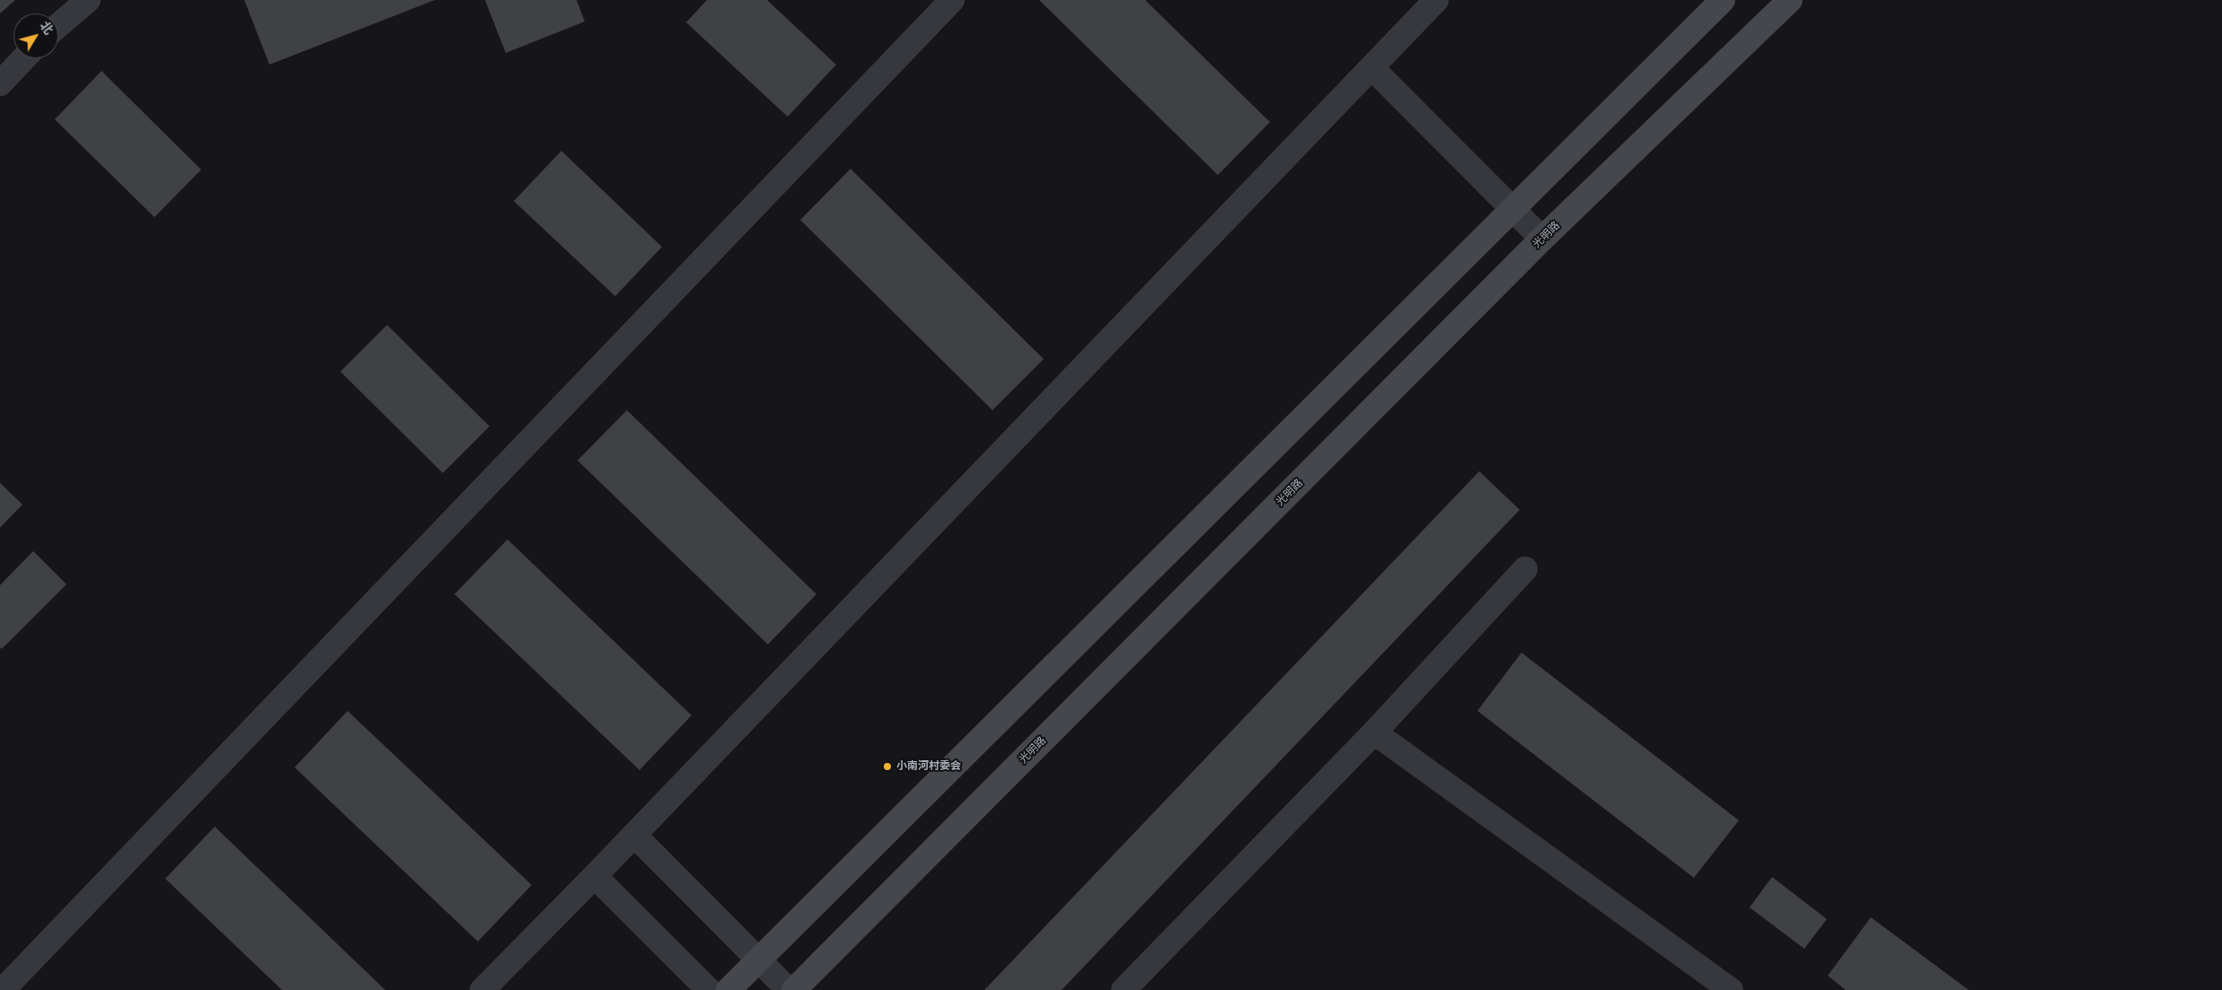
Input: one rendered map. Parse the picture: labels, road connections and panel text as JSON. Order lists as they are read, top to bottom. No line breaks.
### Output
{"streets":{"street":["光明路"]},"places":["小南河村委会"],"north":"top right"}
